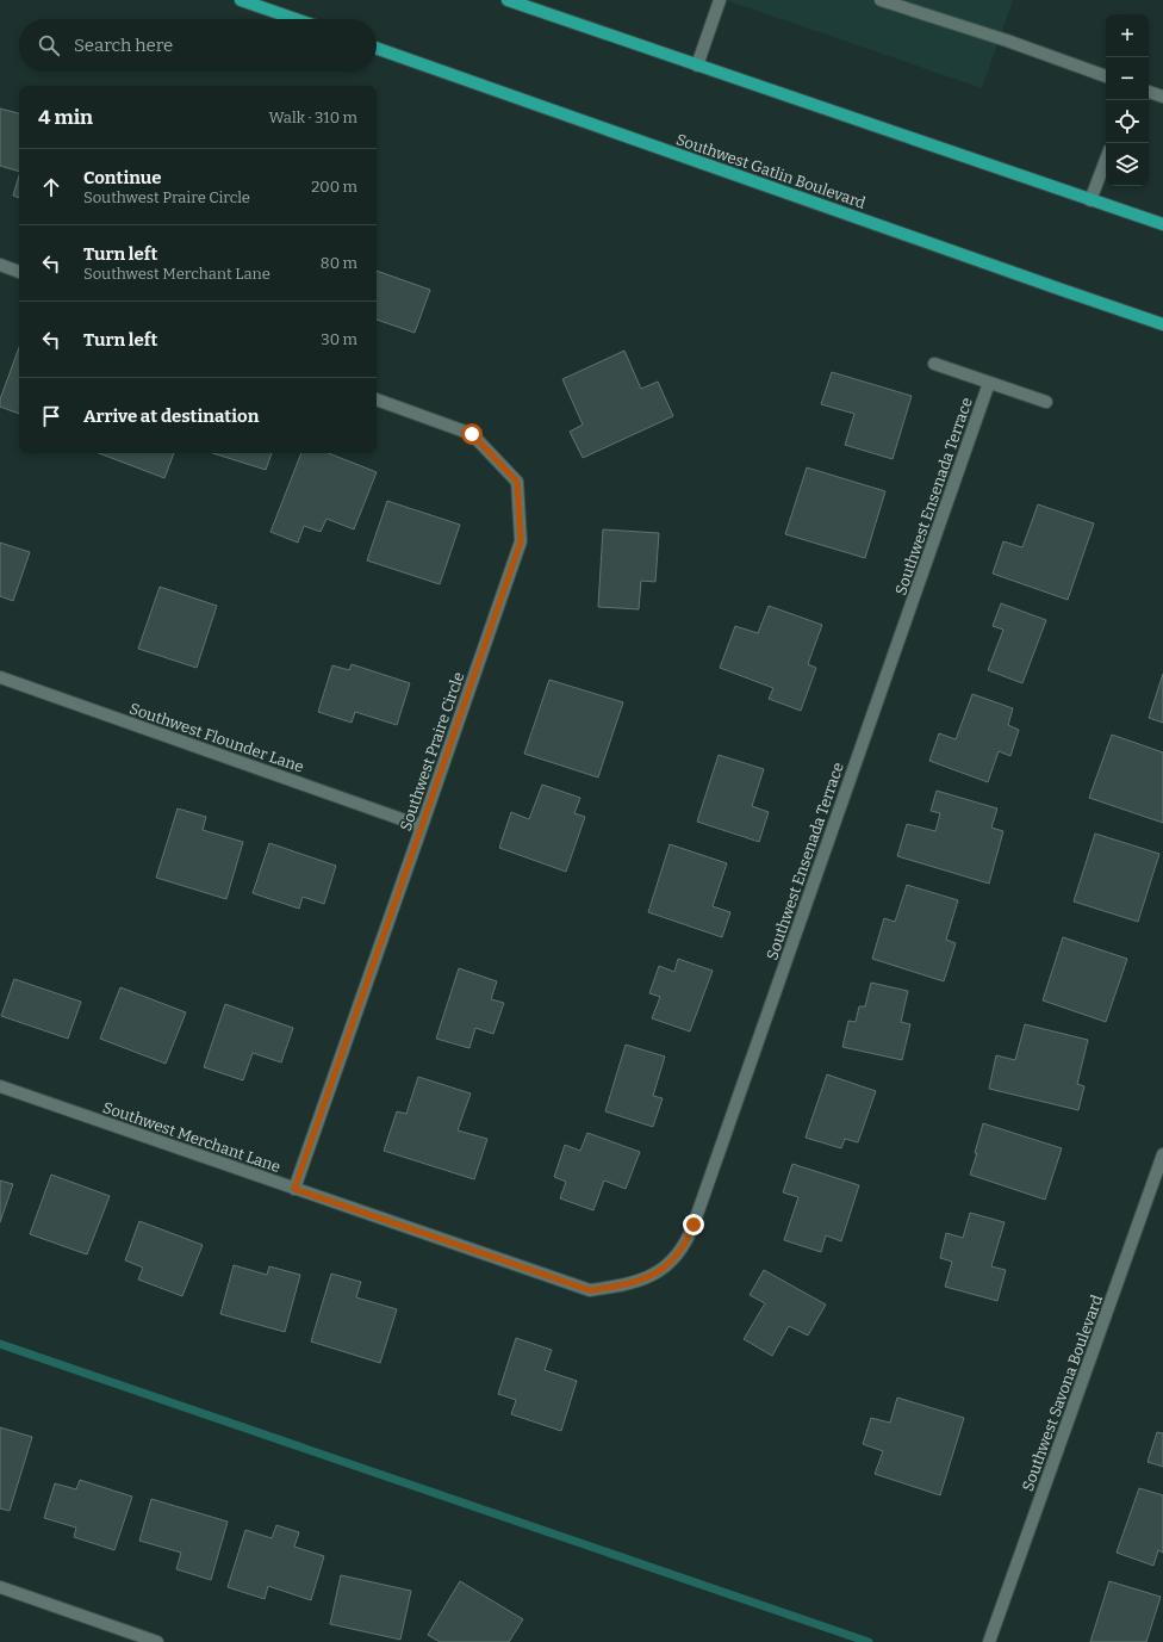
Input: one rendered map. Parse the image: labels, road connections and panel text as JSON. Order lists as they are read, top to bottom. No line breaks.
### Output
{"streets":{"main road":["Southwest Gatlin Boulevard"],"street":["Southwest Ensenada Terrace","Southwest Flounder Lane","Southwest Praire Circle","Southwest Merchant Lane","Southwest Savona Boulevard"]},"crossings":[["Southwest Ensenada Terrace","Southwest Merchant Lane"],["Southwest Flounder Lane","Southwest Praire Circle"],["Southwest Praire Circle","Southwest Merchant Lane"]],"page":{"map_buttons":["+","−"],"search":"Search here","heading":["4 min","Walk · 310 m"],"list":[["Continue","Southwest Praire Circle","200 m"],["Turn left","Southwest Merchant Lane","80 m"],["Turn left","30 m"],"Arrive at destination"]}}
